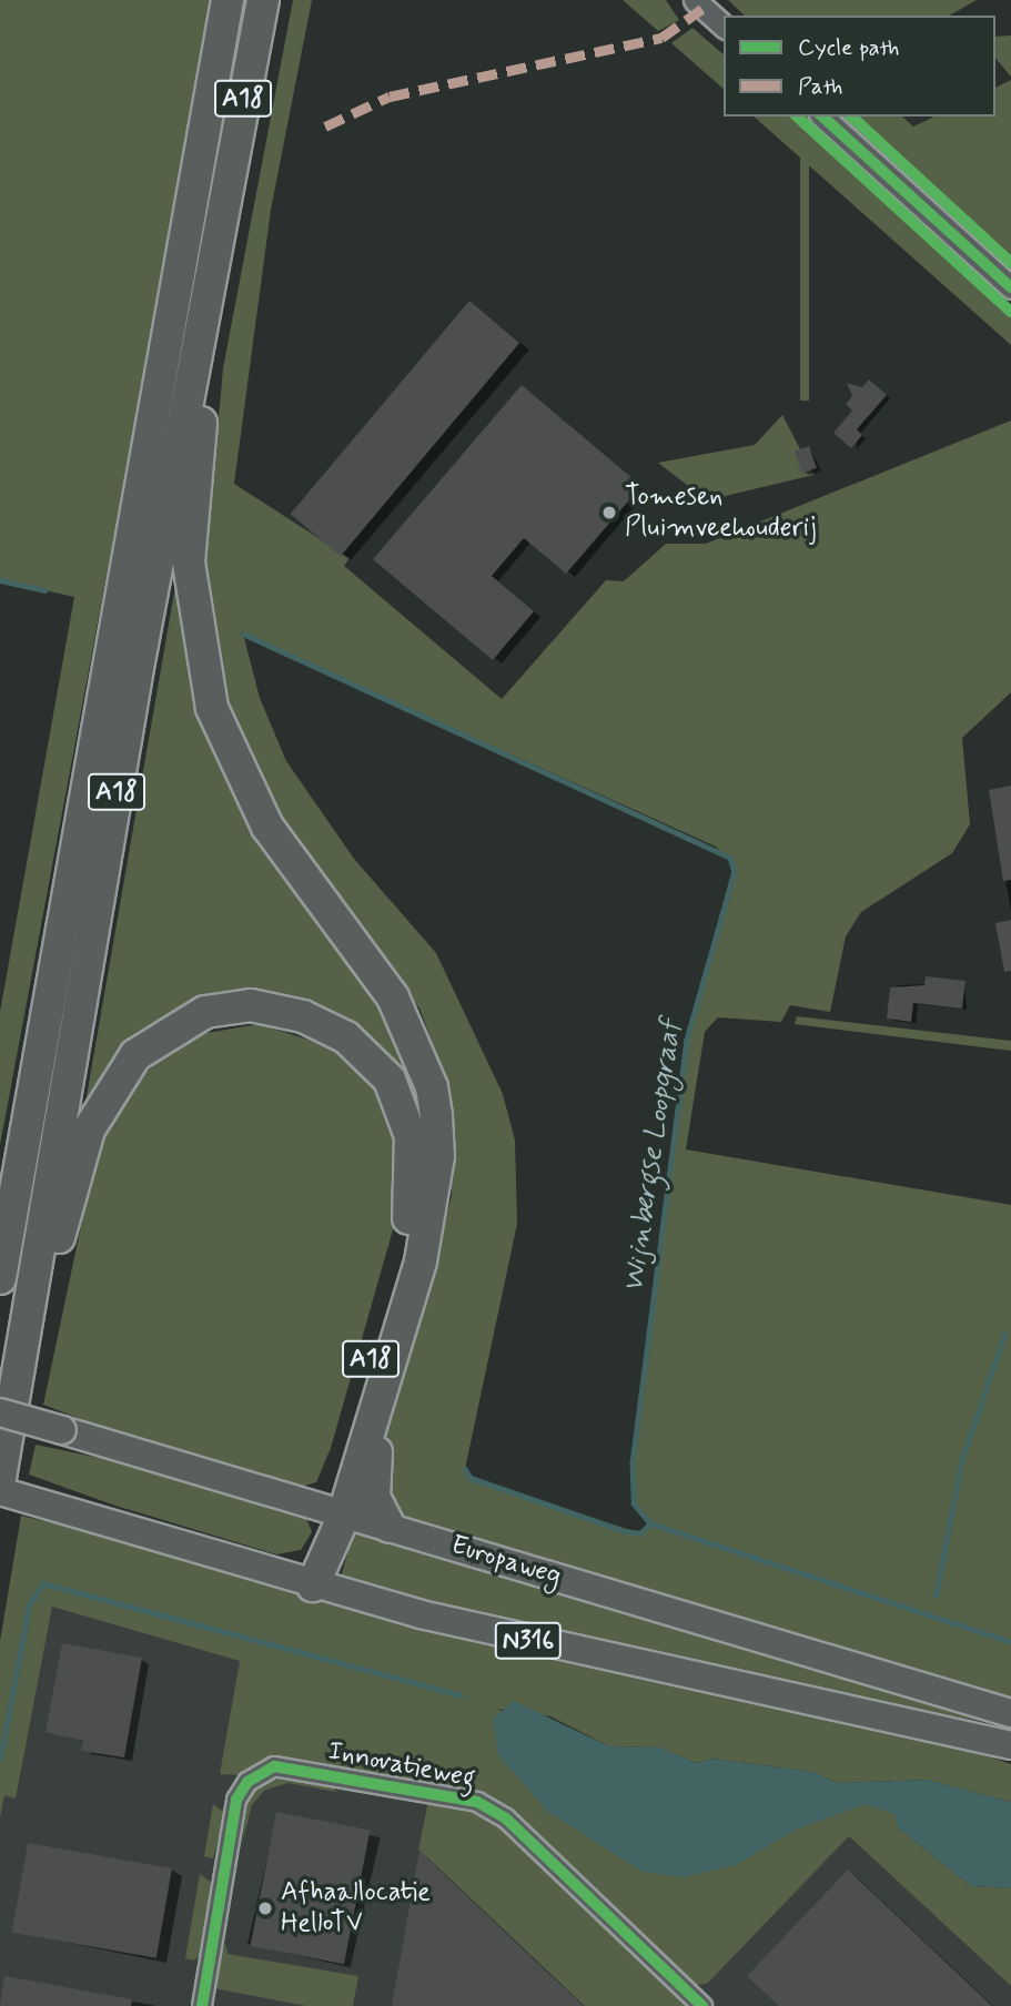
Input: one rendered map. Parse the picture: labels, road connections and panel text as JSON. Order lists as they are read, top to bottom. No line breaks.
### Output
{"streets":{"highway":["A18"],"main road":["Europaweg","N316"],"street":["Innovatieweg"]},"crossings":[["A18","Europaweg"],["A18","N316"]],"water":["Wijnbergse Loopgraaf"],"places":["Tomesen Pluimveehouderij","Afhaallocatie HelloTV"],"legend":["Cycle path","Path"]}
